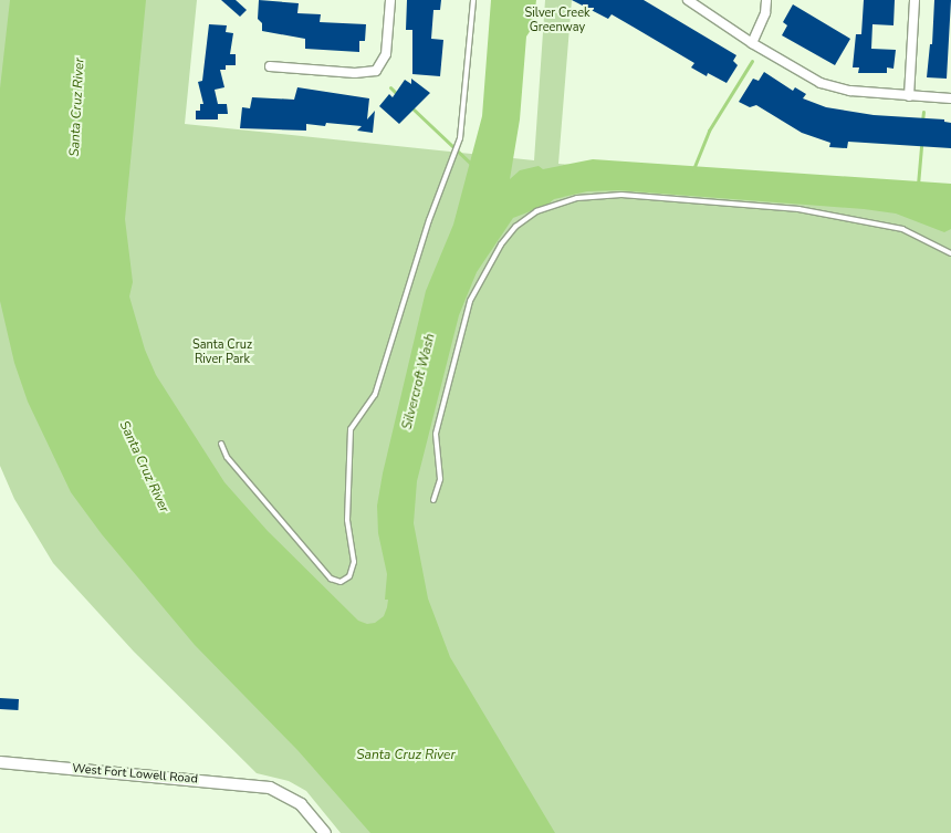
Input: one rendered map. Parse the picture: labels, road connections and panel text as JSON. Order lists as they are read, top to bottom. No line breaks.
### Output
{"streets":{"street":["West Fort Lowell Road"]},"water":["Santa Cruz River","Silvercroft Wash"],"parks":["Silver Creek Greenway","Santa Cruz River Park"]}
